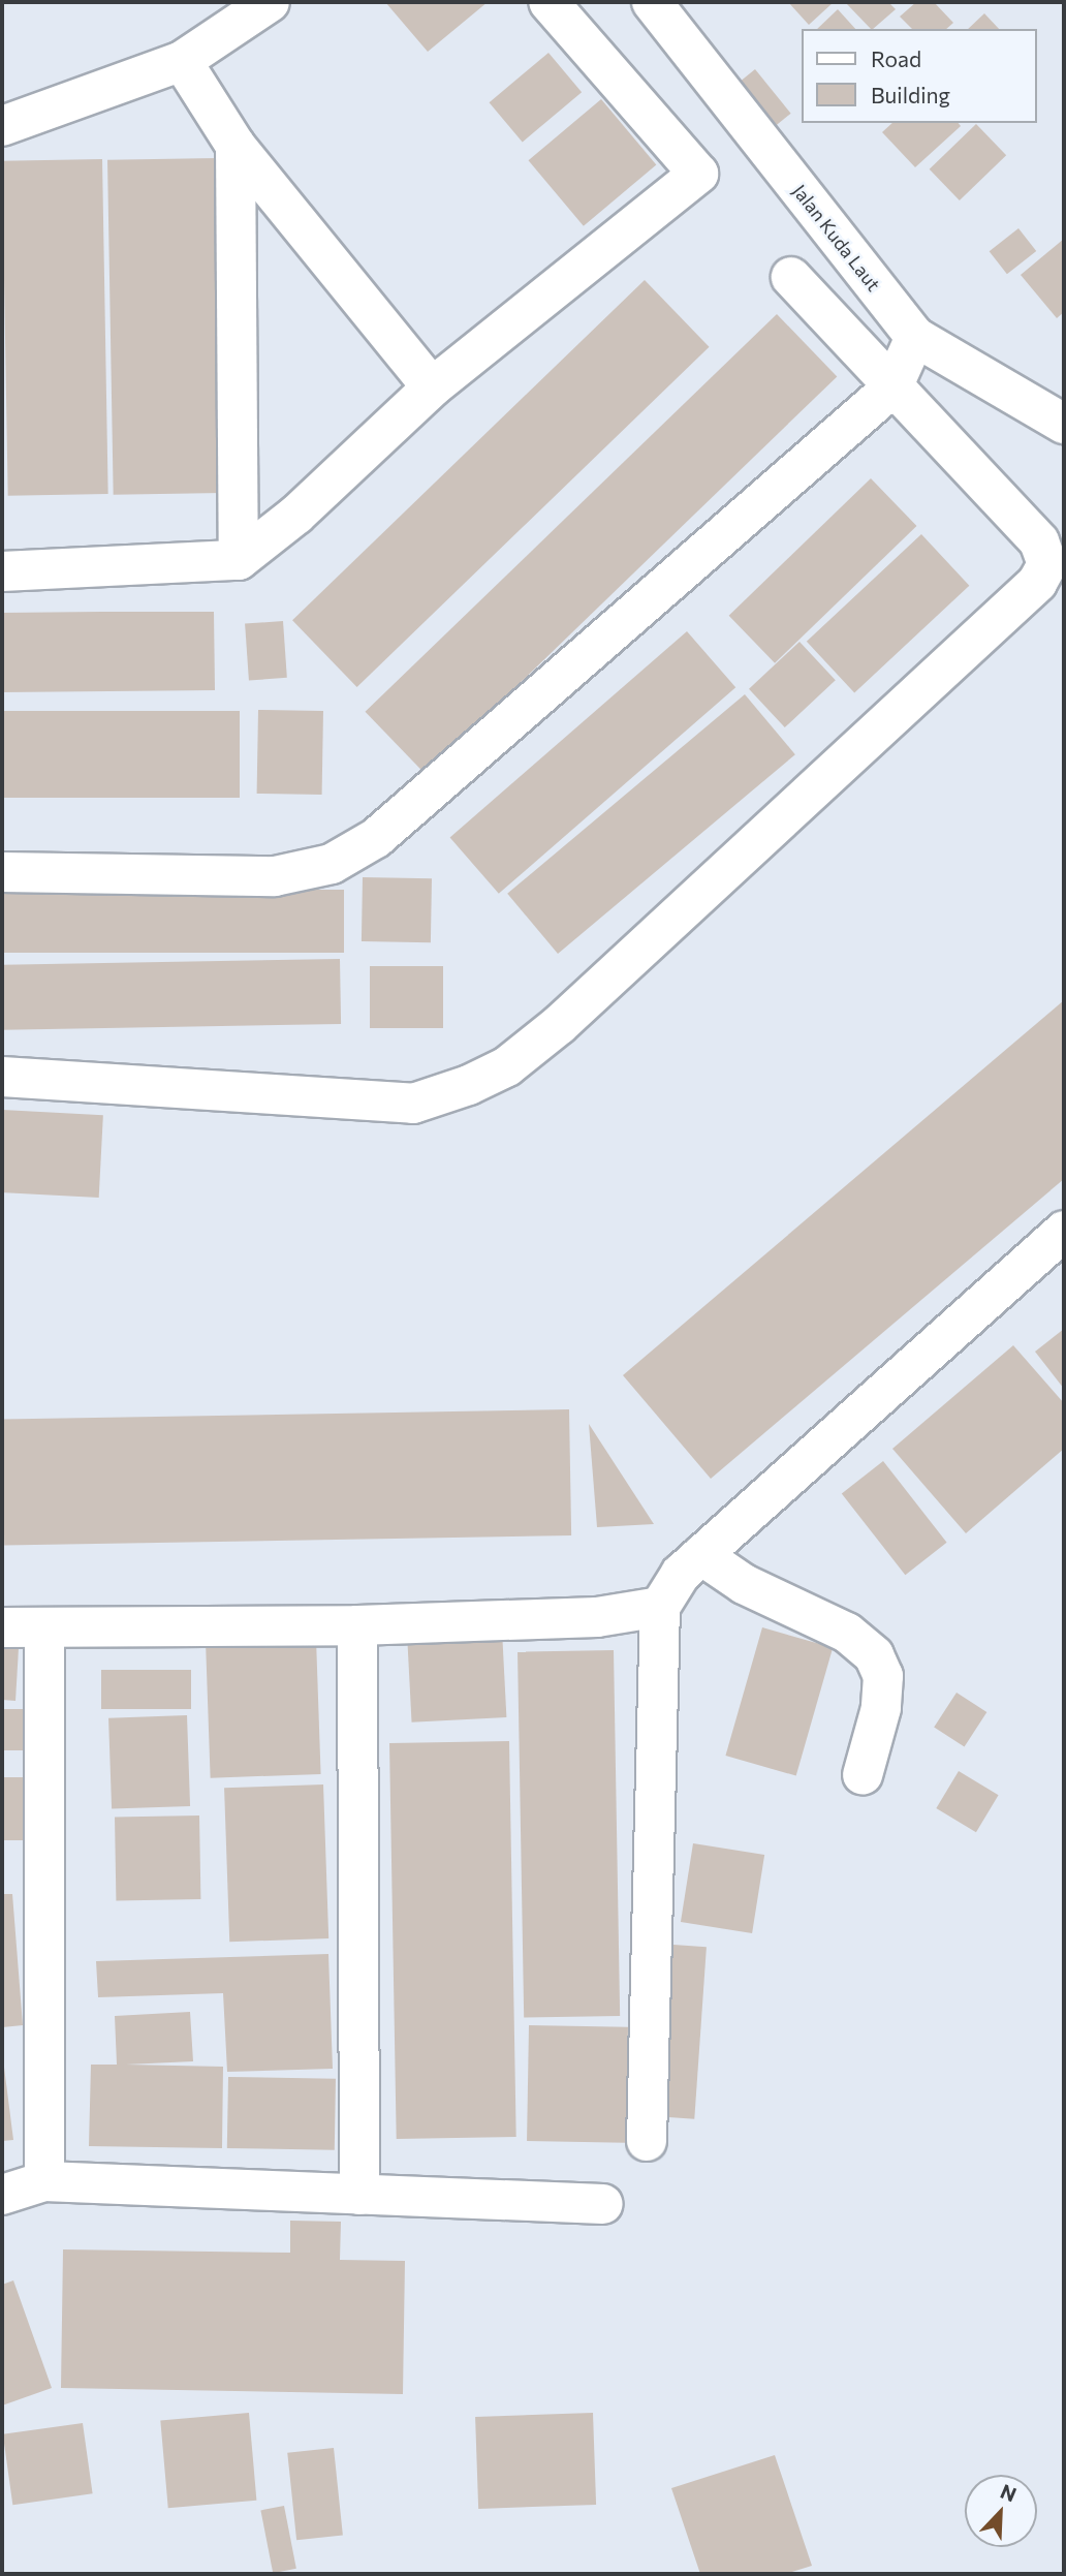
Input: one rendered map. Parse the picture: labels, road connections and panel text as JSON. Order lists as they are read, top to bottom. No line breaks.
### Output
{"streets":{"street":["Jalan Kuda Laut"]},"legend":["Road","Building"],"north":"top right"}
